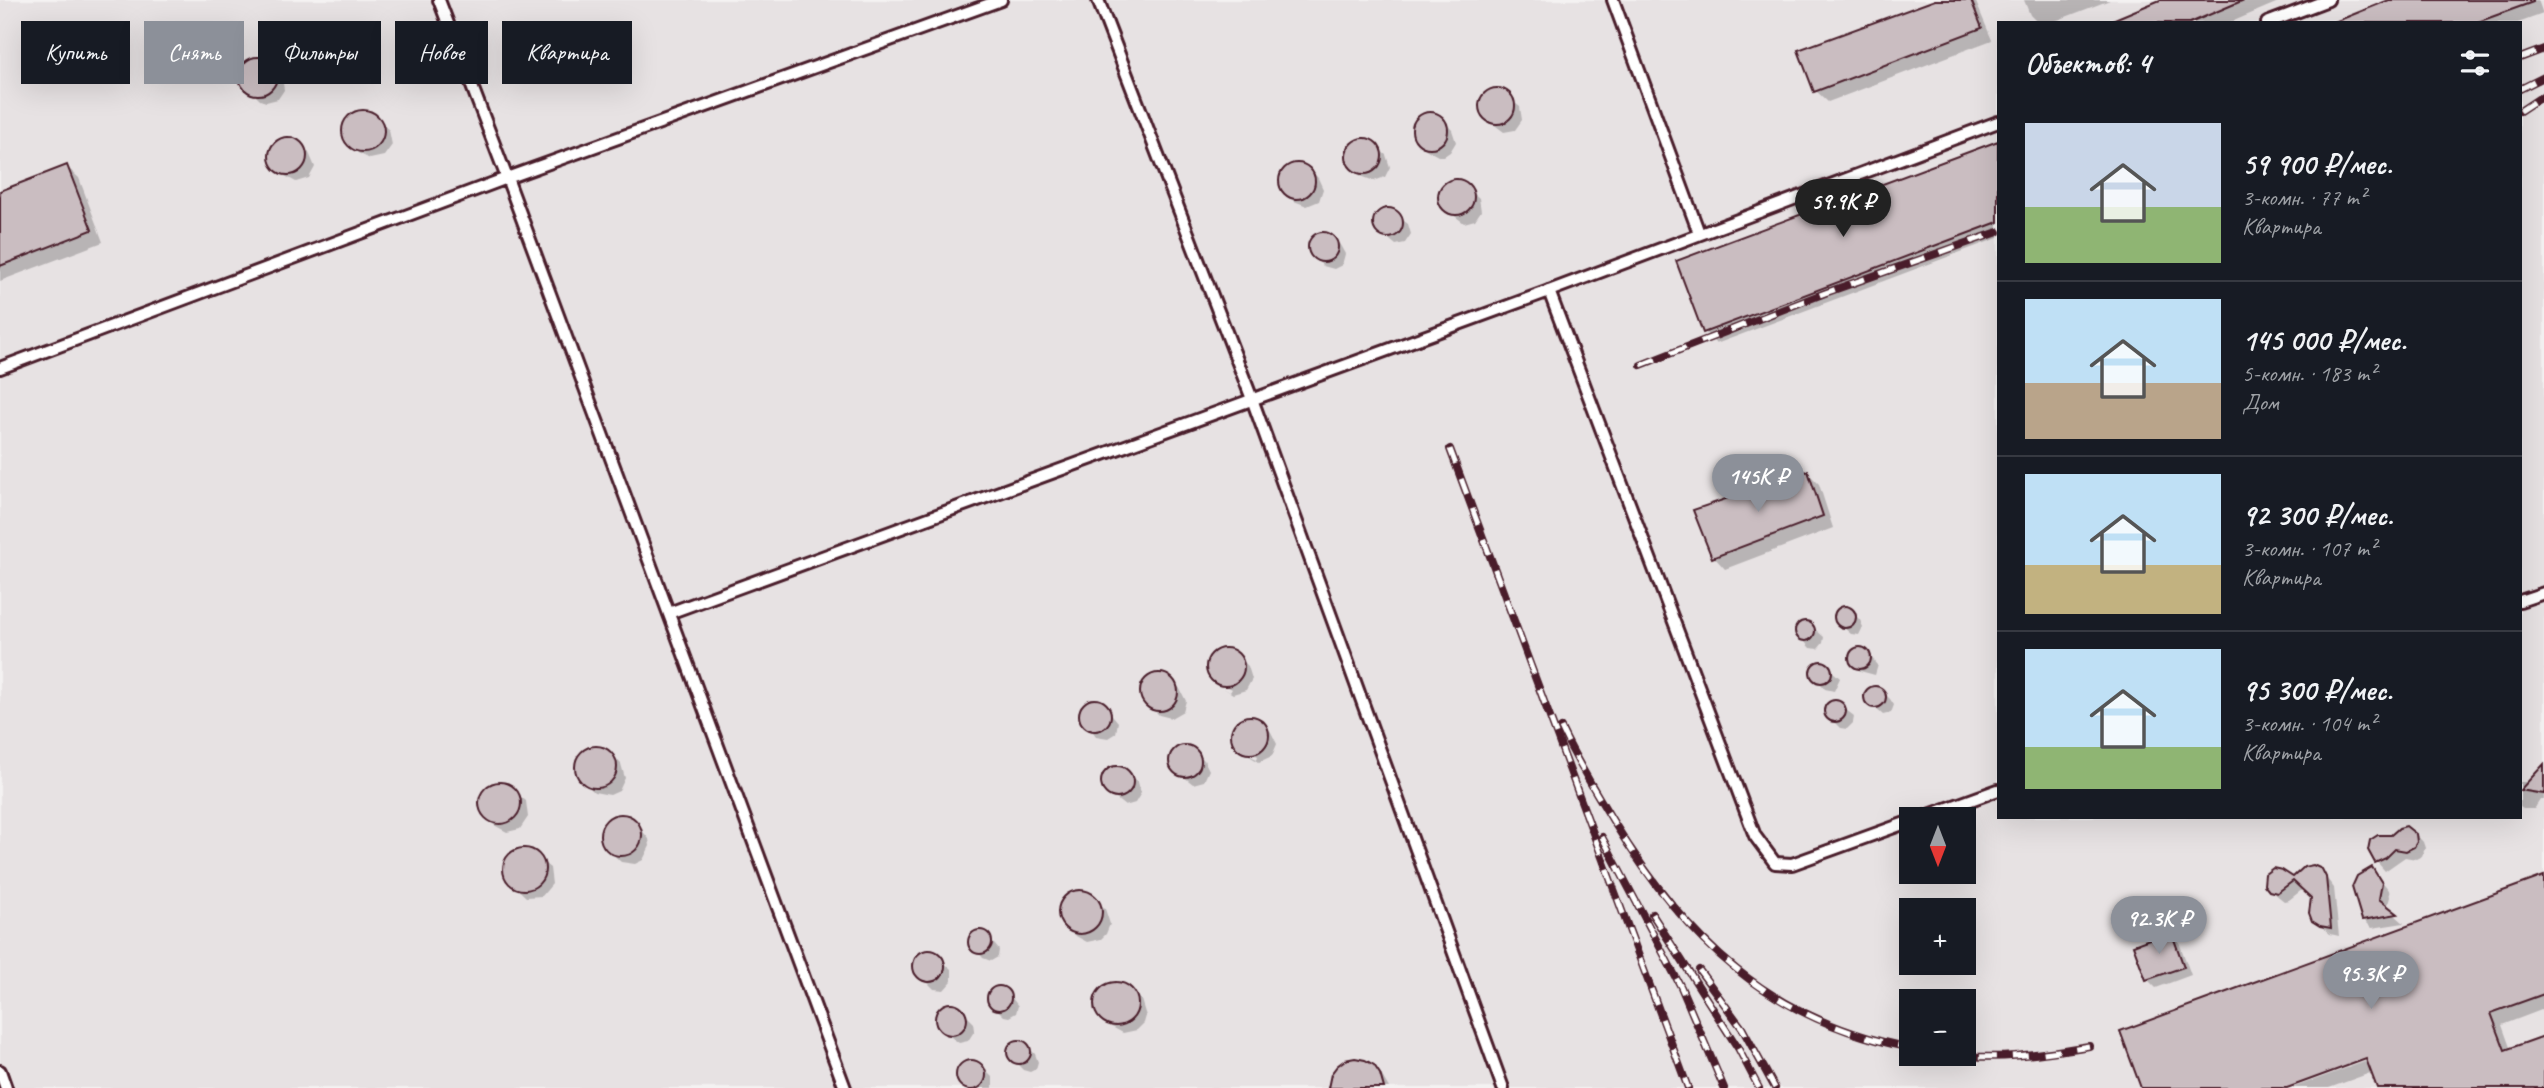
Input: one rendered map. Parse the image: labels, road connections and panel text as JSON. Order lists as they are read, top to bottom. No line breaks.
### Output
{"north":"bottom","page":{"chip":["Купить","Снять","Фильтры","Новое","Квартира"],"heading":"Объектов: 4","list":[{"name":"59 900 ₽/мес.","note":"3-комн. · 77 m² · Квартира"},{"name":"145 000 ₽/мес.","note":"5-комн. · 183 m² · Дом"},{"name":"92 300 ₽/мес.","note":"3-комн. · 107 m² · Квартира"},{"name":"95 300 ₽/мес.","note":"3-комн. · 104 m² · Квартира"}],"price":["59.9K ₽","145K ₽","92.3K ₽","95.3K ₽"],"map_buttons":["+","−"]}}
